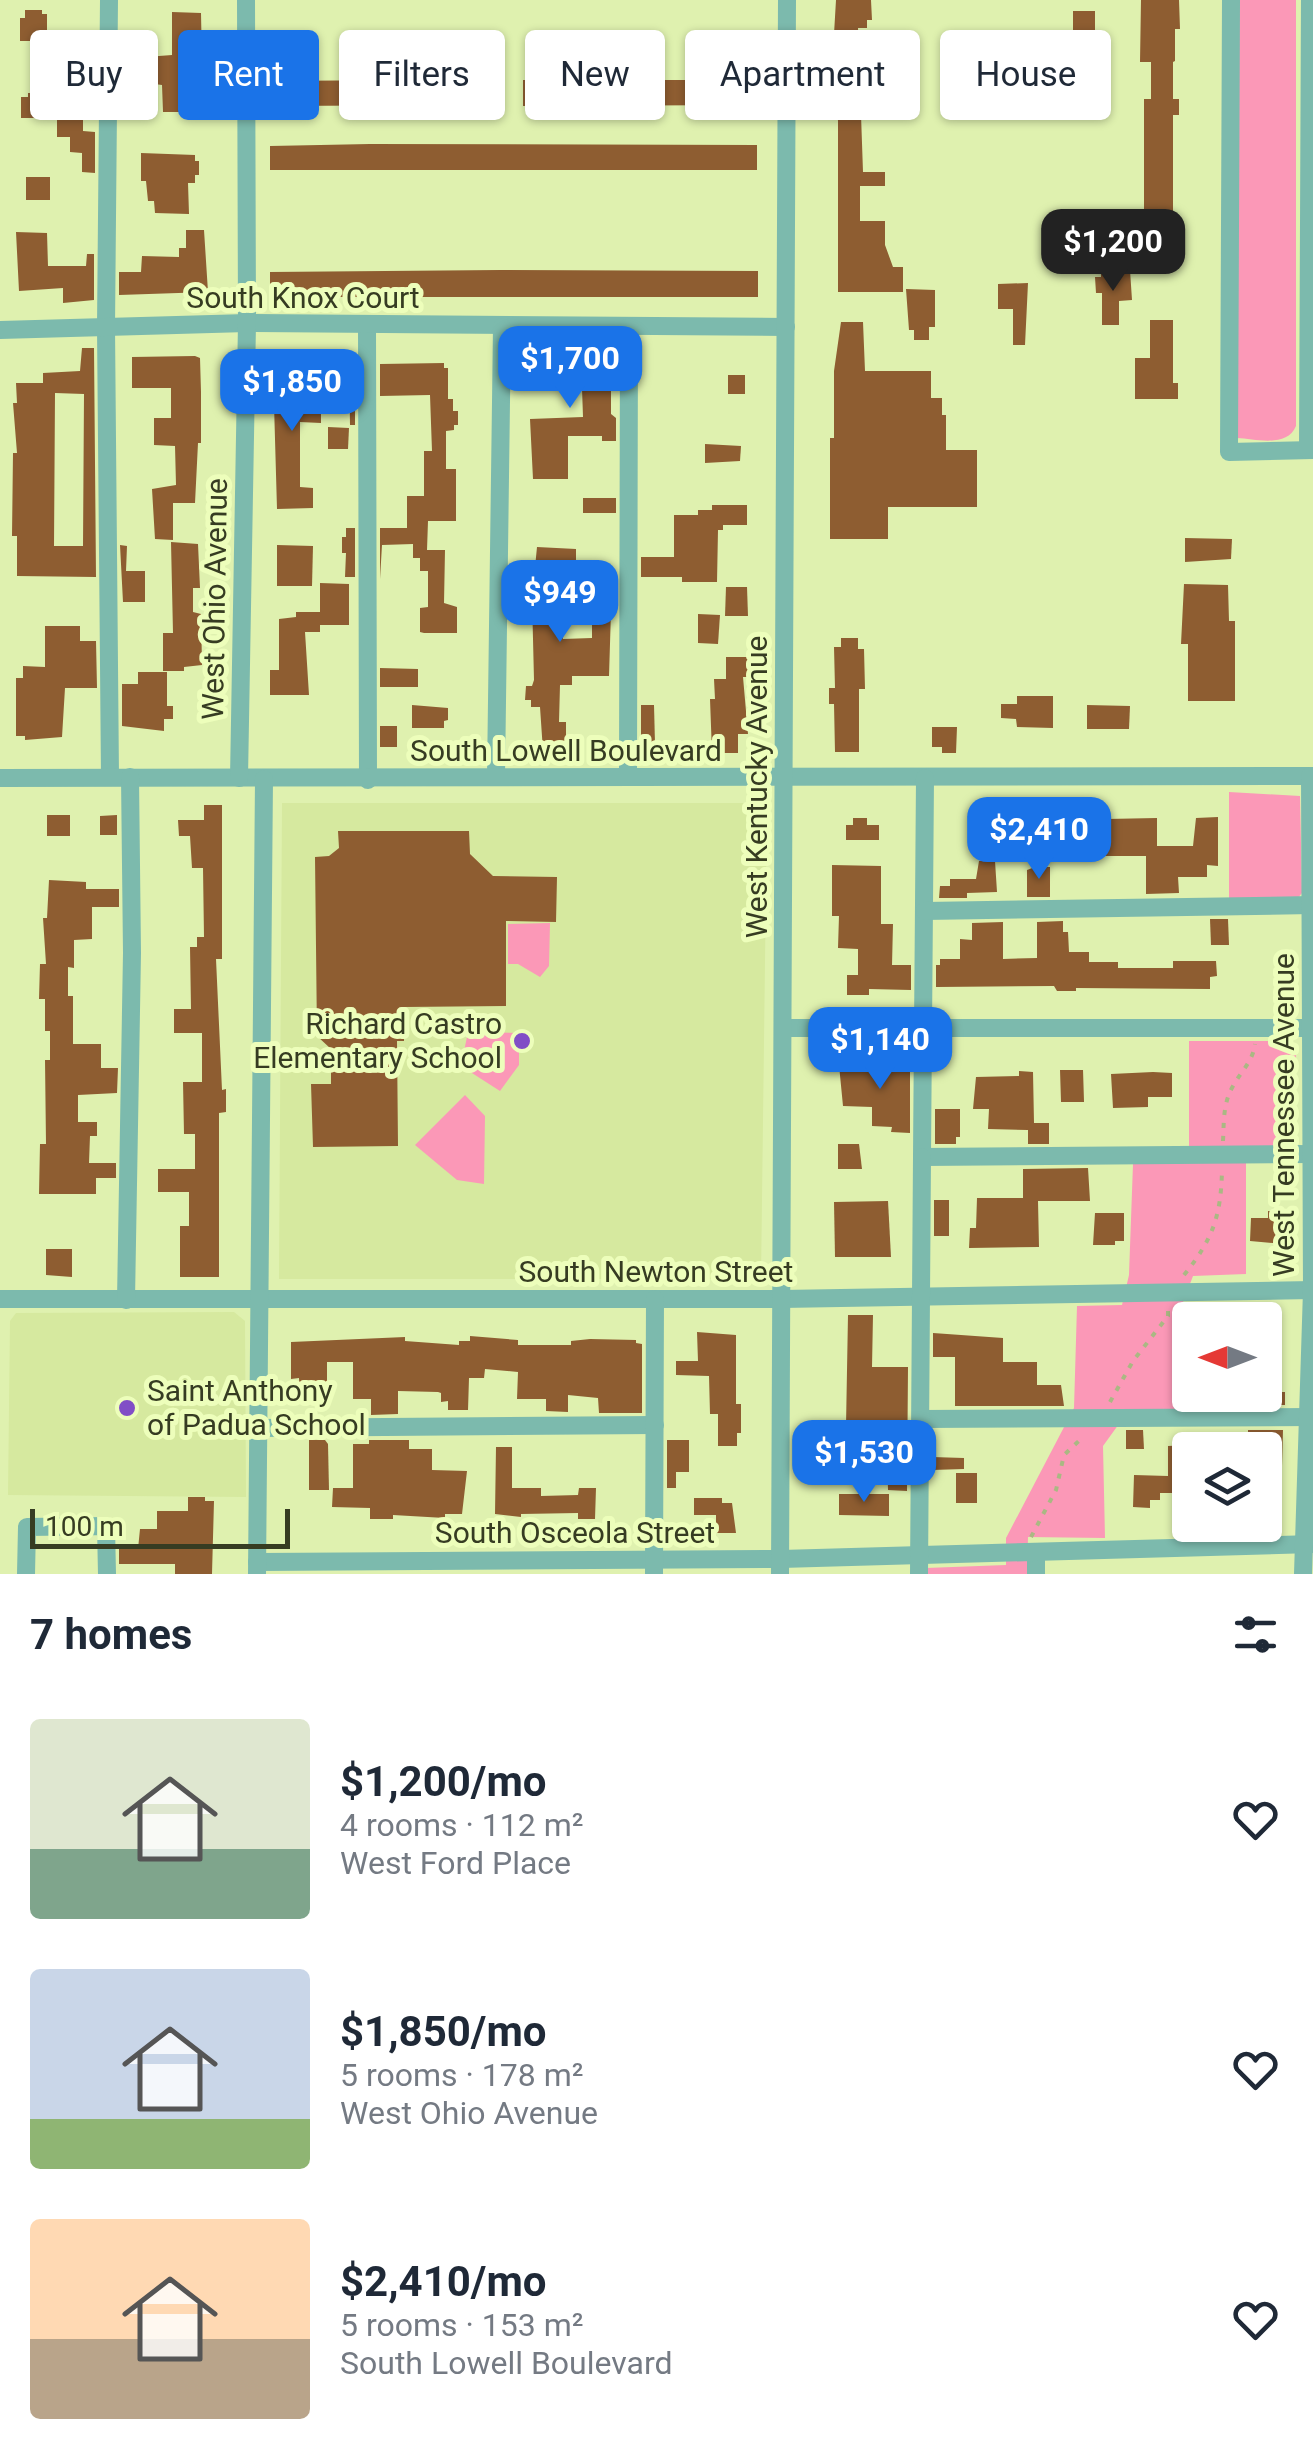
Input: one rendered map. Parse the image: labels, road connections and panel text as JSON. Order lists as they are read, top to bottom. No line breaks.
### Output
{"streets":{"street":["South Knox Court","West Ohio Avenue","South Lowell Boulevard","West Kentucky Avenue","West Tennessee Avenue","South Newton Street","South Osceola Street"]},"crossings":[["South Knox Court","West Ohio Avenue"],["South Knox Court","West Kentucky Avenue"],["West Ohio Avenue","South Lowell Boulevard"],["South Lowell Boulevard","West Kentucky Avenue"],["South Lowell Boulevard","West Tennessee Avenue"],["West Kentucky Avenue","South Newton Street"],["West Kentucky Avenue","South Osceola Street"],["West Tennessee Avenue","South Newton Street"],["West Tennessee Avenue","South Osceola Street"]],"places":["Richard Castro Elementary School","Saint Anthony of Padua School"],"scale_bar":"100 m","north":"left","page":{"chip":["Buy","Rent","Filters","New","Apartment","House"],"price":["$1,200","$1,700","$1,850","$949","$2,410","$1,140","$1,530"],"scale":"100 m","heading":"7 homes","list":[{"name":"$1,200/mo","note":"4 rooms · 112 m² · West Ford Place"},{"name":"$1,850/mo","note":"5 rooms · 178 m² · West Ohio Avenue"},{"name":"$2,410/mo","note":"5 rooms · 153 m² · South Lowell Boulevard"}]}}
